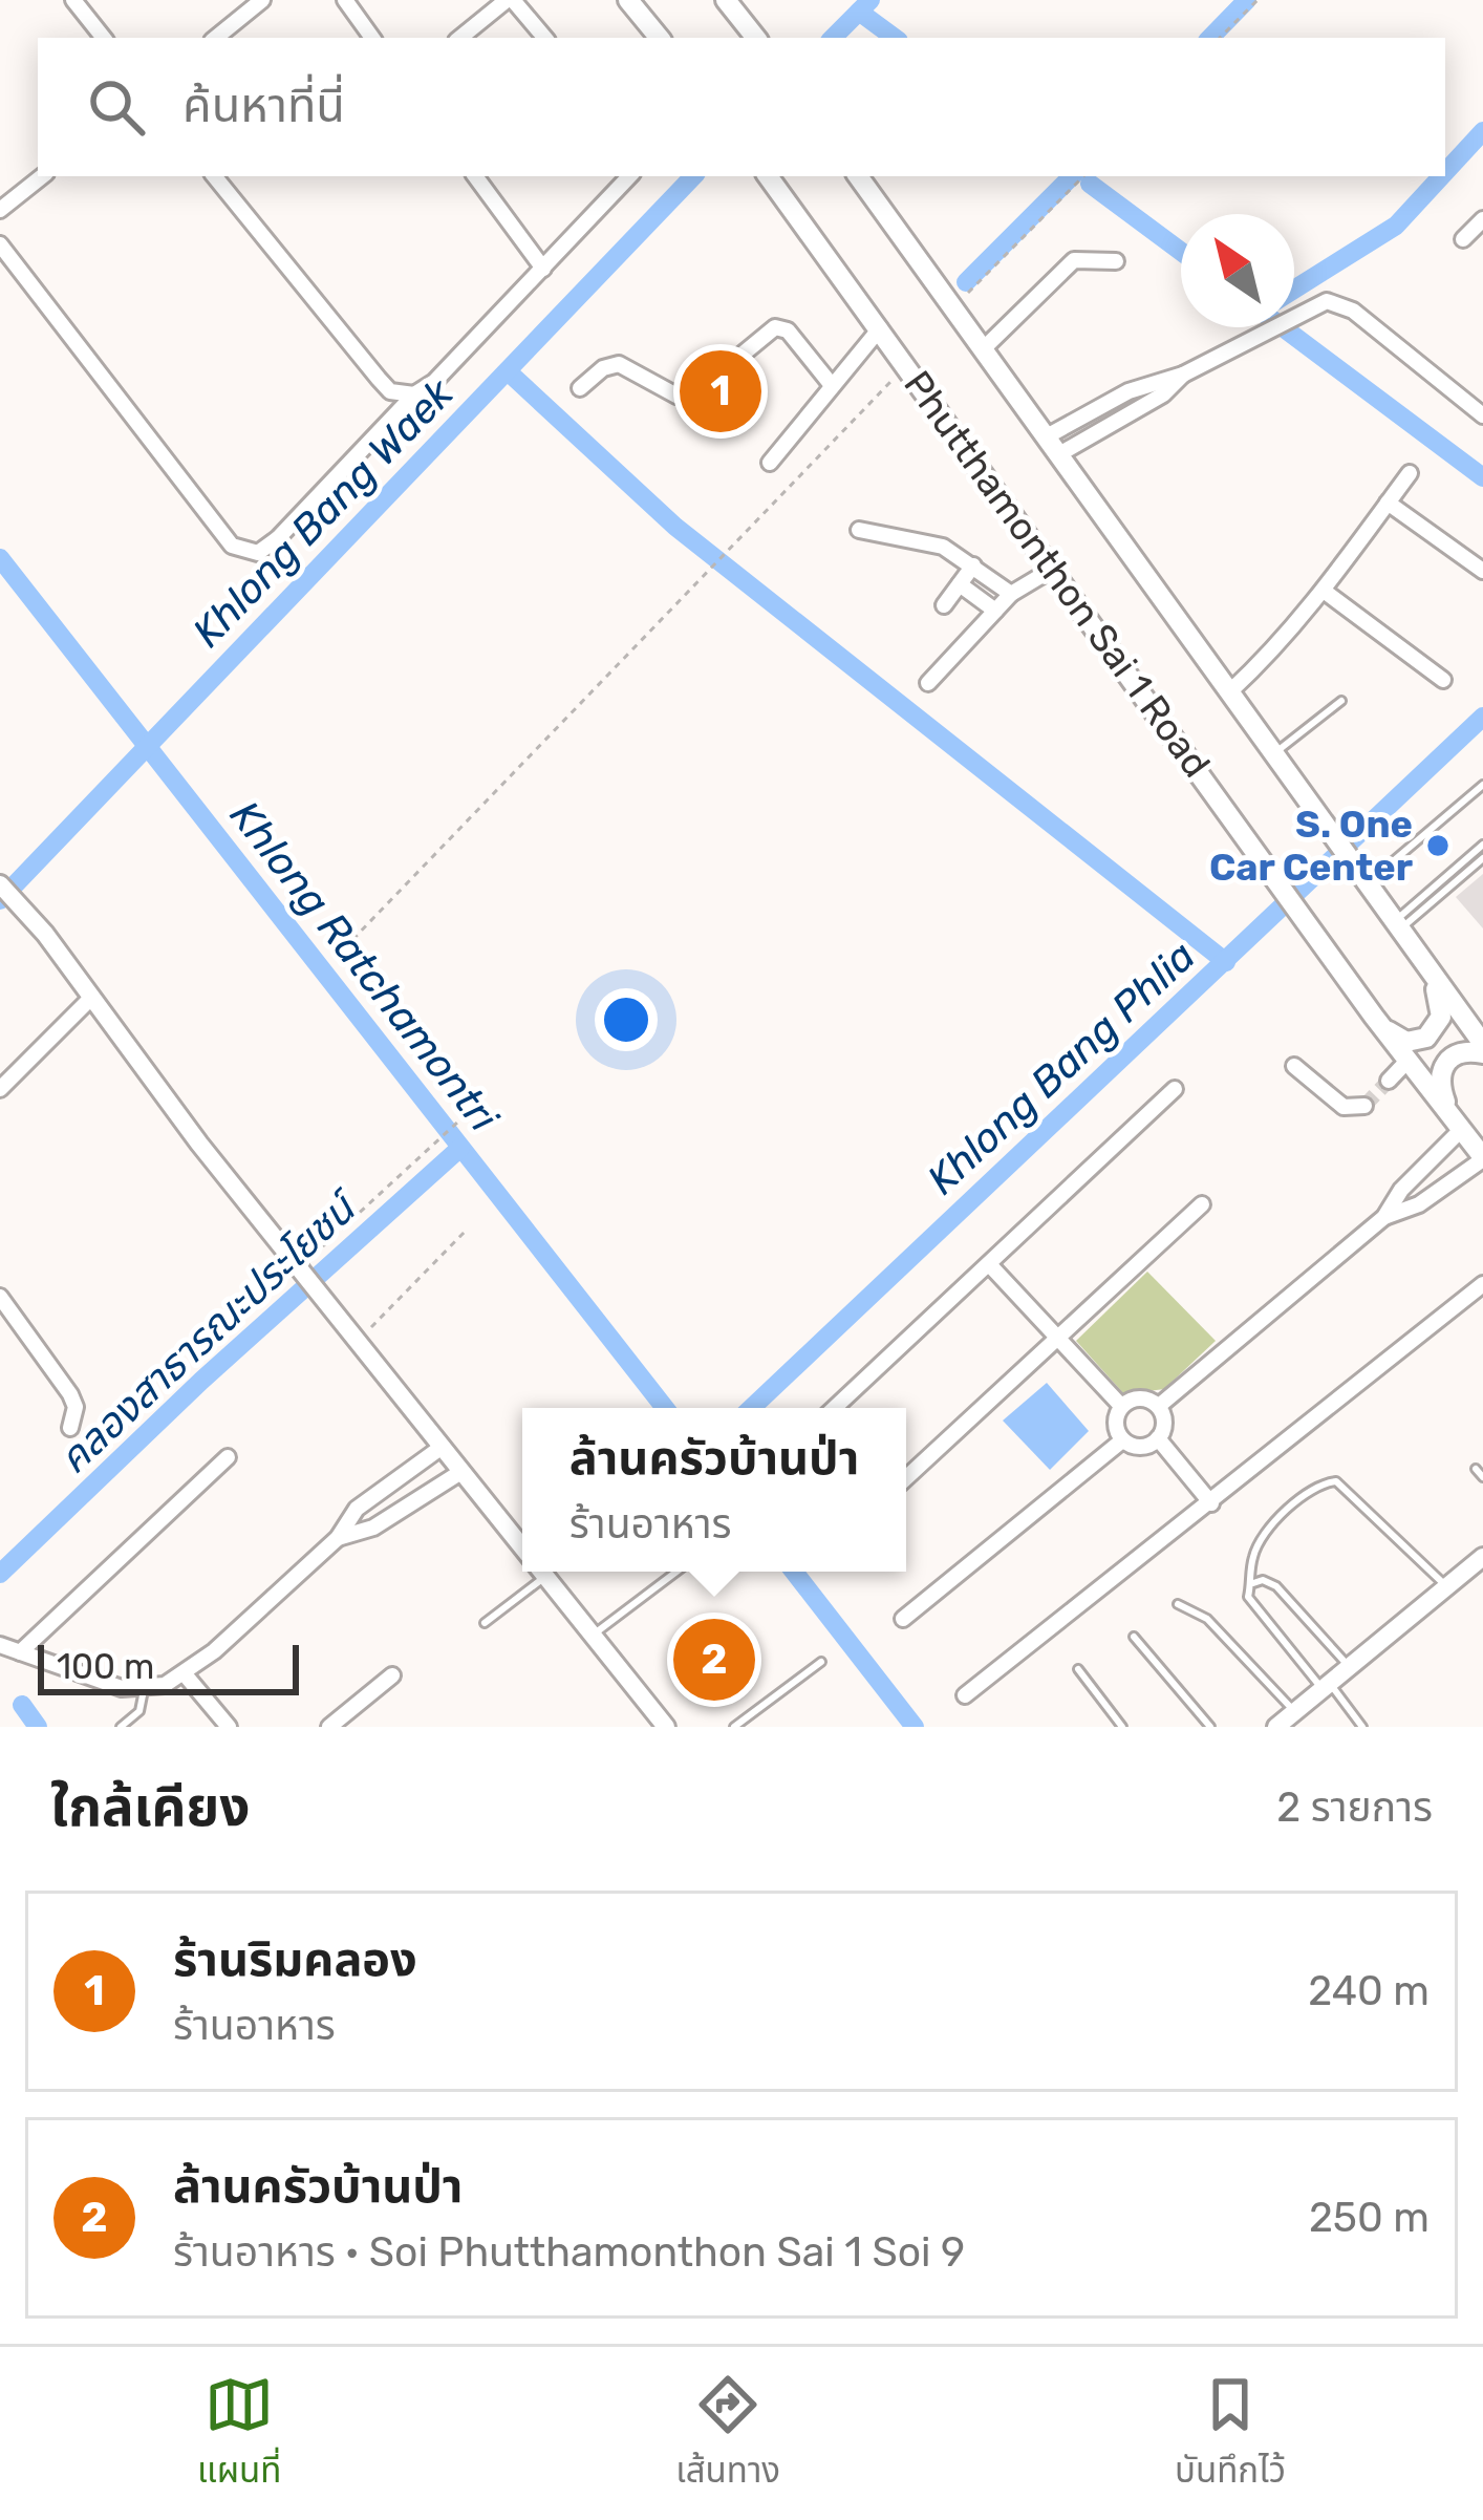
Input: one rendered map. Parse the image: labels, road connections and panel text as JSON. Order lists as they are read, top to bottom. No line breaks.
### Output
{"streets":{"main road":["Phutthamonthon Sai 1 Road"]},"water":["Khlong Bang Waek","Khlong Ratchamontri","Khlong Bang Phlia","คลองสาธารณะประโยชน์"],"places":["S. One Car Center"],"scale_bar":"100 m","north":"top left","page":{"search":"ค้นหาที่นี่","pins":["1","2"],"popup":["ล้านครัวบ้านป่า","ร้านอาหาร"],"scale":"100 m","heading":["ใกล้เคียง","2 รายการ"],"list":[{"mark":"1","name":"ร้านริมคลอง","note":"ร้านอาหาร","value":"240 m"},{"mark":"2","name":"ล้านครัวบ้านป่า","note":"ร้านอาหาร · Soi Phutthamonthon Sai 1 Soi 9","value":"250 m"}],"nav":["แผนที่","เส้นทาง","บันทึกไว้"]}}
